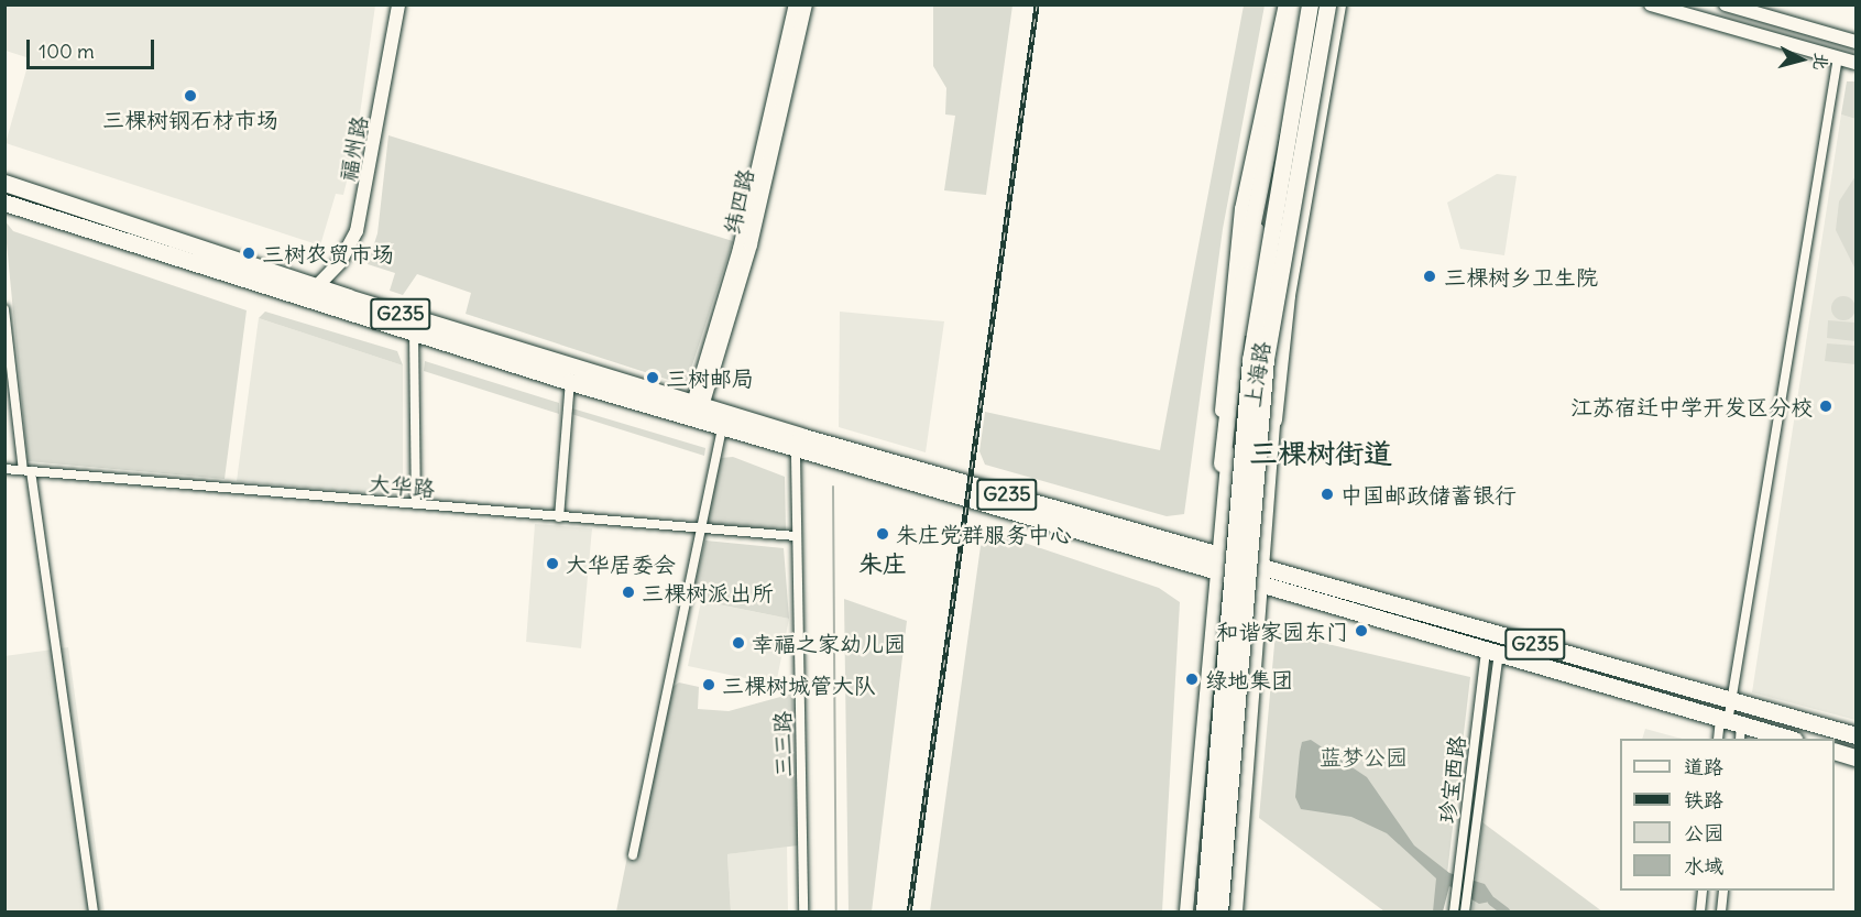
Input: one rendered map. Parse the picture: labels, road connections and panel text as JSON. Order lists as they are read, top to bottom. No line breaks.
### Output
{"streets":{"highway":["G235","上海路"],"street":["福州路","纬四路","大华路","三三路","珍宝西路"]},"crossings":[["福州路","G235"],["纬四路","G235"],["G235","上海路"],["G235","珍宝西路"],["大华路","三三路"]],"districts":["三棵树街道","朱庄"],"parks":["蓝梦公园"],"places":["三棵树钢石材市场","三树农贸市场","三棵树乡卫生院","三树邮局","江苏宿迁中学开发区分校","中国邮政储蓄银行","朱庄党群服务中心","大华居委会","三棵树派出所","和谐家园东门","幸福之家幼儿园","绿地集团","三棵树城管大队"],"legend":["道路","铁路","公园","水域"],"scale_bar":"100 m","north":"right"}
